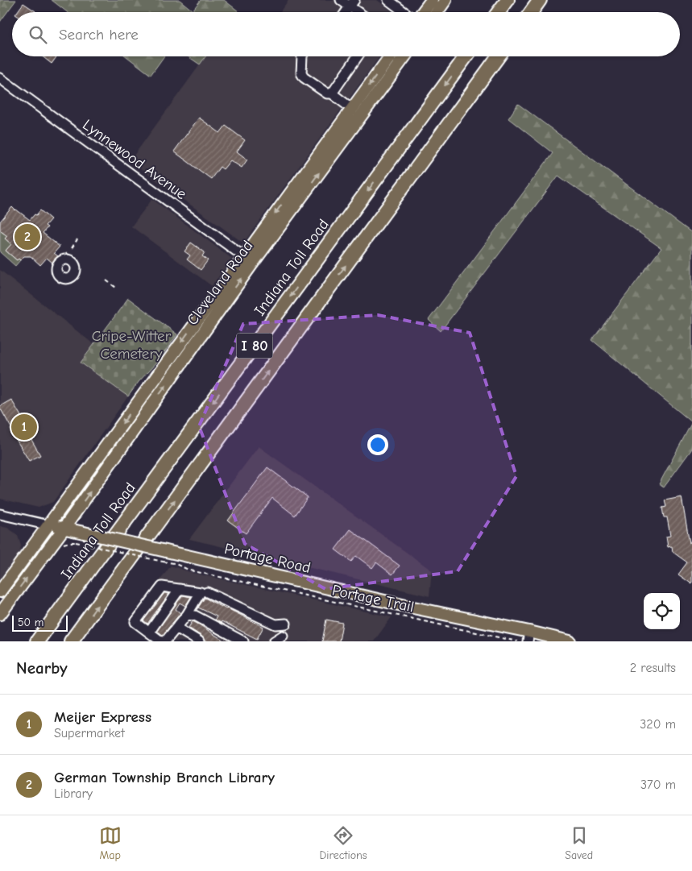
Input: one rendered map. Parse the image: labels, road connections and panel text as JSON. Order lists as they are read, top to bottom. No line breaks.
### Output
{"streets":{"highway":["Indiana Toll Road","I 80"],"main road":["Cleveland Road","Portage Road"],"street":["Lynnewood Avenue"],"path":["Portage Trail"]},"crossings":[["Lynnewood Avenue","Cleveland Road"],["Cleveland Road","Portage Road"],["Portage Road","Portage Trail"]],"parks":["Cripe-Witter Cemetery"],"scale_bar":"50 m","page":{"search":"Search here","pins":["2","1"],"scale":"50 m","heading":["Nearby","2 results"],"list":[{"mark":"1","name":"Meijer Express","note":"Supermarket","value":"320 m"},{"mark":"2","name":"German Township Branch Library","note":"Library","value":"370 m"}],"nav":["Map","Directions","Saved"]}}
